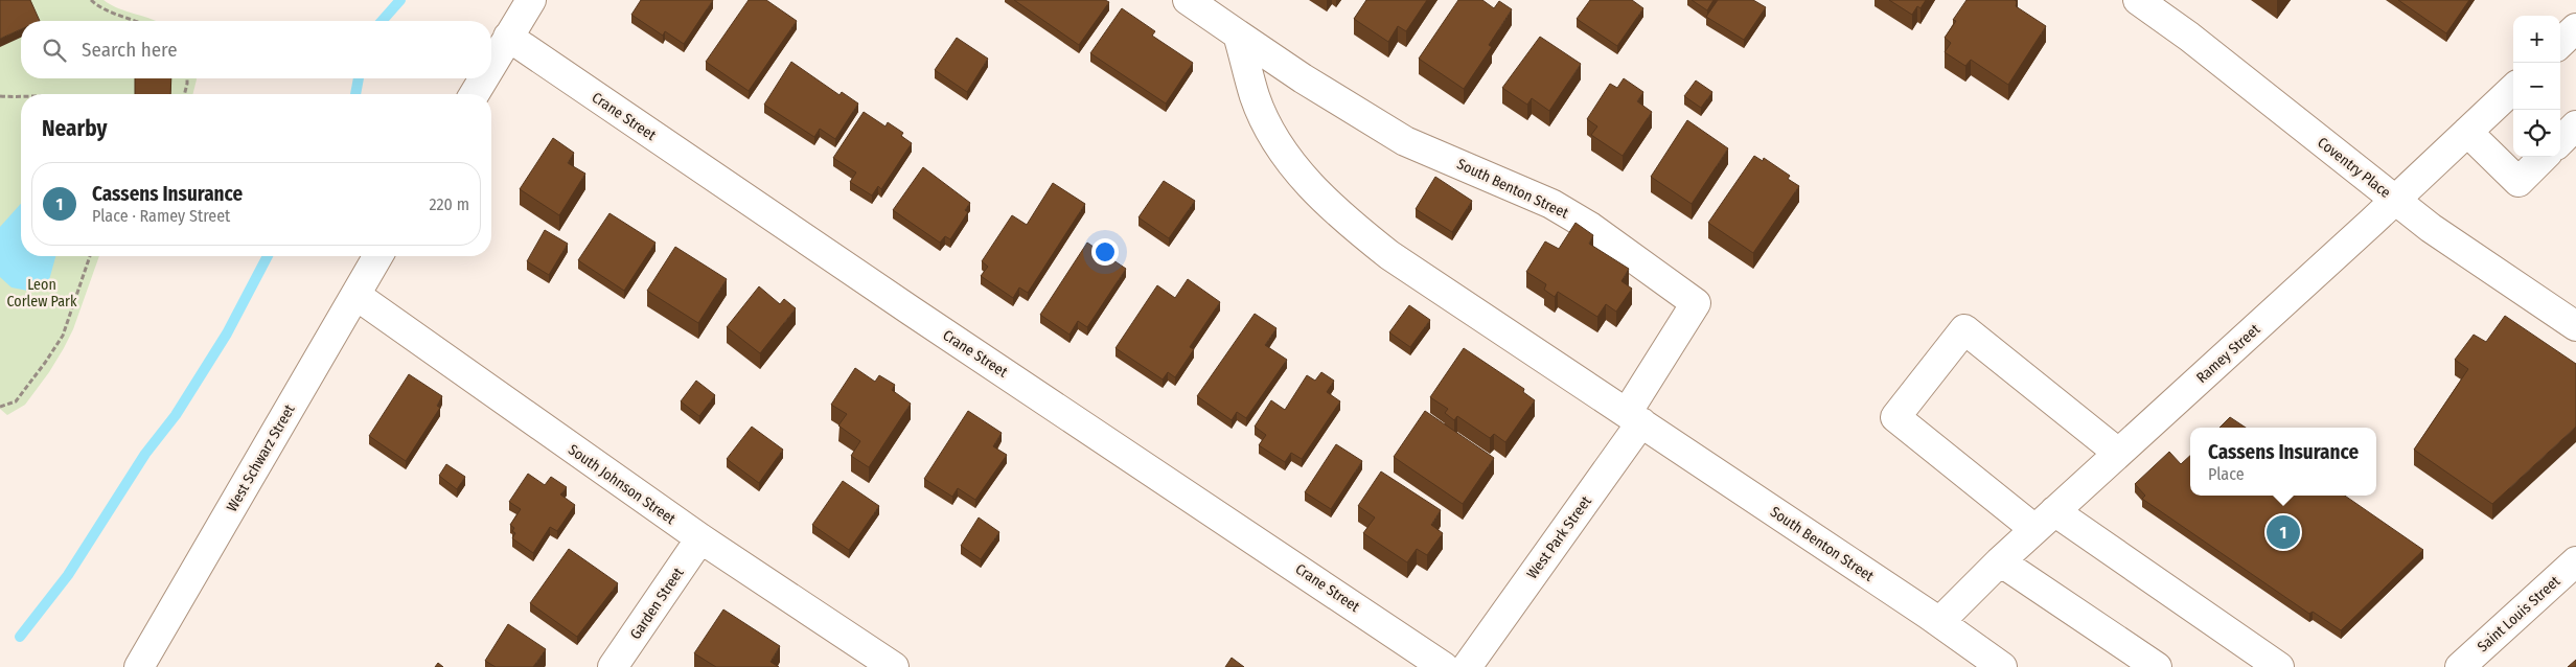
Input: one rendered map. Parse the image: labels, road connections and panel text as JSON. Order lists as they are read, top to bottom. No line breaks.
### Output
{"streets":{"street":["Crane Street","Coventry Place","South Benton Street","Ramey Street","West Schwarz Street","South Johnson Street","West Park Street","Garden Street","Saint Louis Street"]},"crossings":[["Coventry Place","Ramey Street"],["South Benton Street","Ramey Street"],["South Benton Street","West Park Street"],["West Schwarz Street","South Johnson Street"],["South Johnson Street","Garden Street"]],"parks":["Leon Corlew Park"],"page":{"map_buttons":["+","−"],"search":"Search here","heading":"Nearby","list":[{"mark":"1","name":"Cassens Insurance","note":"Place · Ramey Street","value":"220 m"}],"popup":["Cassens Insurance","Place"],"pins":"1"}}
